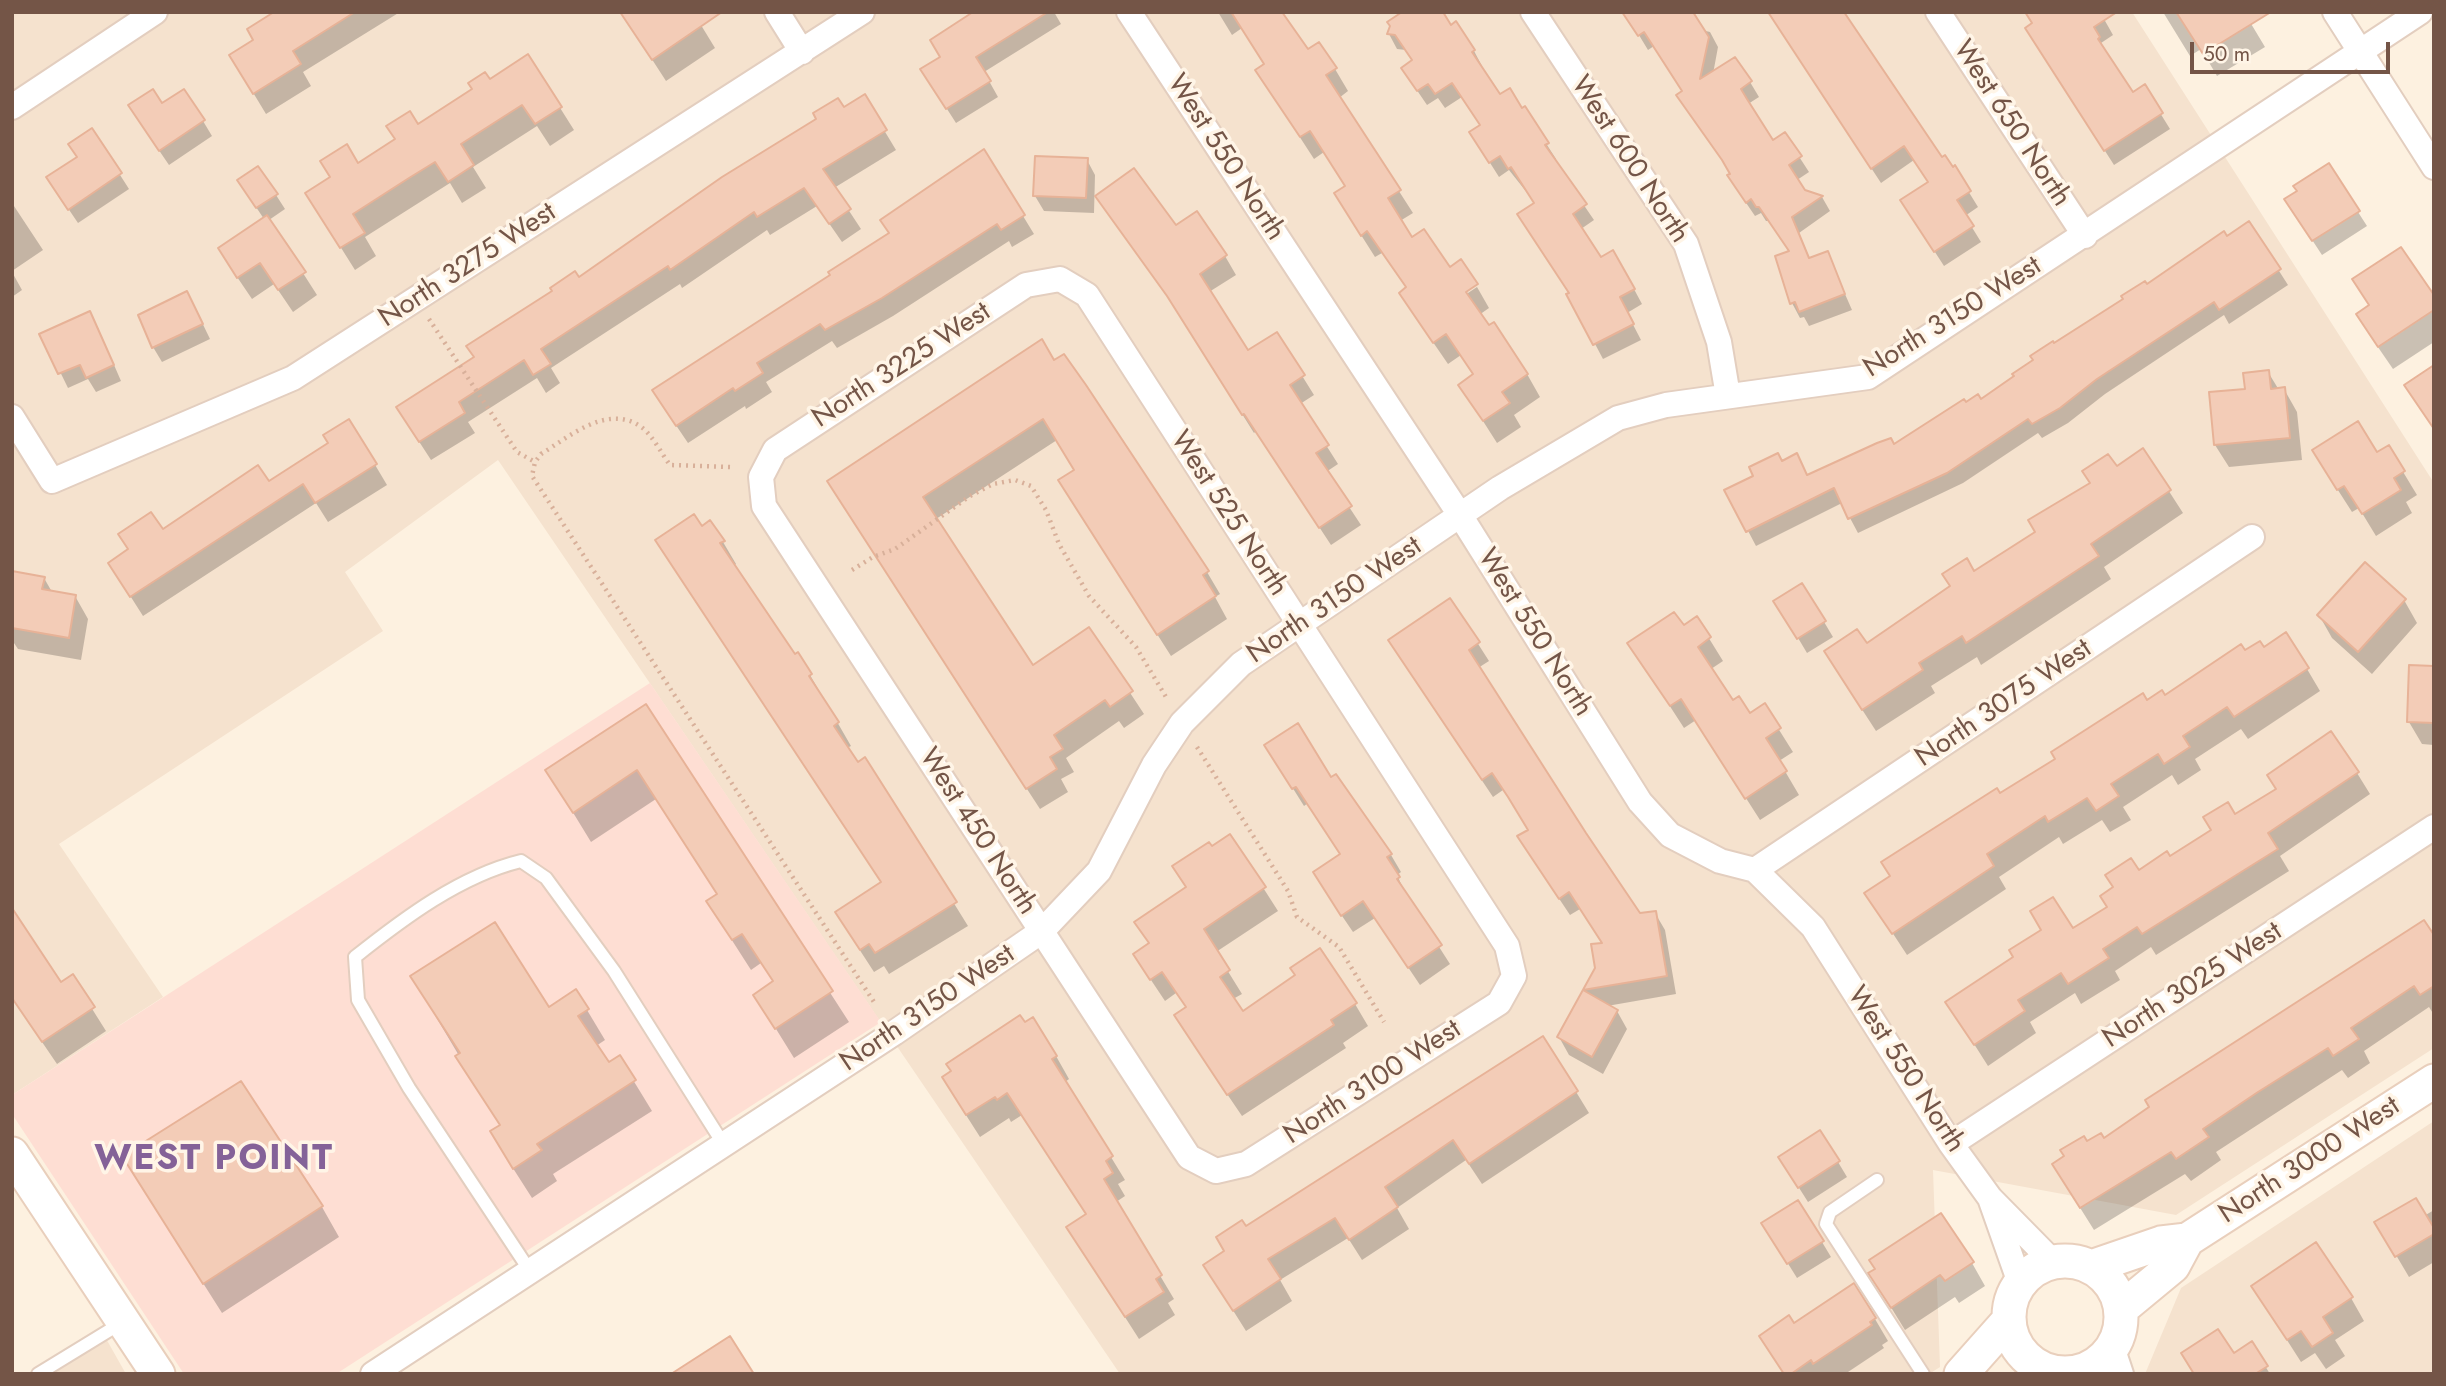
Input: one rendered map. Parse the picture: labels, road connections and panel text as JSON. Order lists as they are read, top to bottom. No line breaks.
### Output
{"streets":{"main road":["North 3000 West"],"street":["West 650 North","West 550 North","West 600 North","North 3275 West","North 3150 West","North 3225 West","West 525 North","North 3075 West","West 450 North","North 3025 West","North 3100 West"]},"crossings":[["West 650 North","North 3150 West"],["West 550 North","North 3150 West"],["West 550 North","North 3075 West"],["West 550 North","North 3025 West"],["West 550 North","North 3000 West"],["West 600 North","North 3150 West"],["North 3150 West","West 525 North"],["North 3150 West","West 450 North"],["North 3225 West","West 525 North"],["North 3225 West","West 450 North"],["West 525 North","North 3100 West"],["West 450 North","North 3100 West"]],"districts":["WEST POINT"],"scale_bar":"50 m"}
